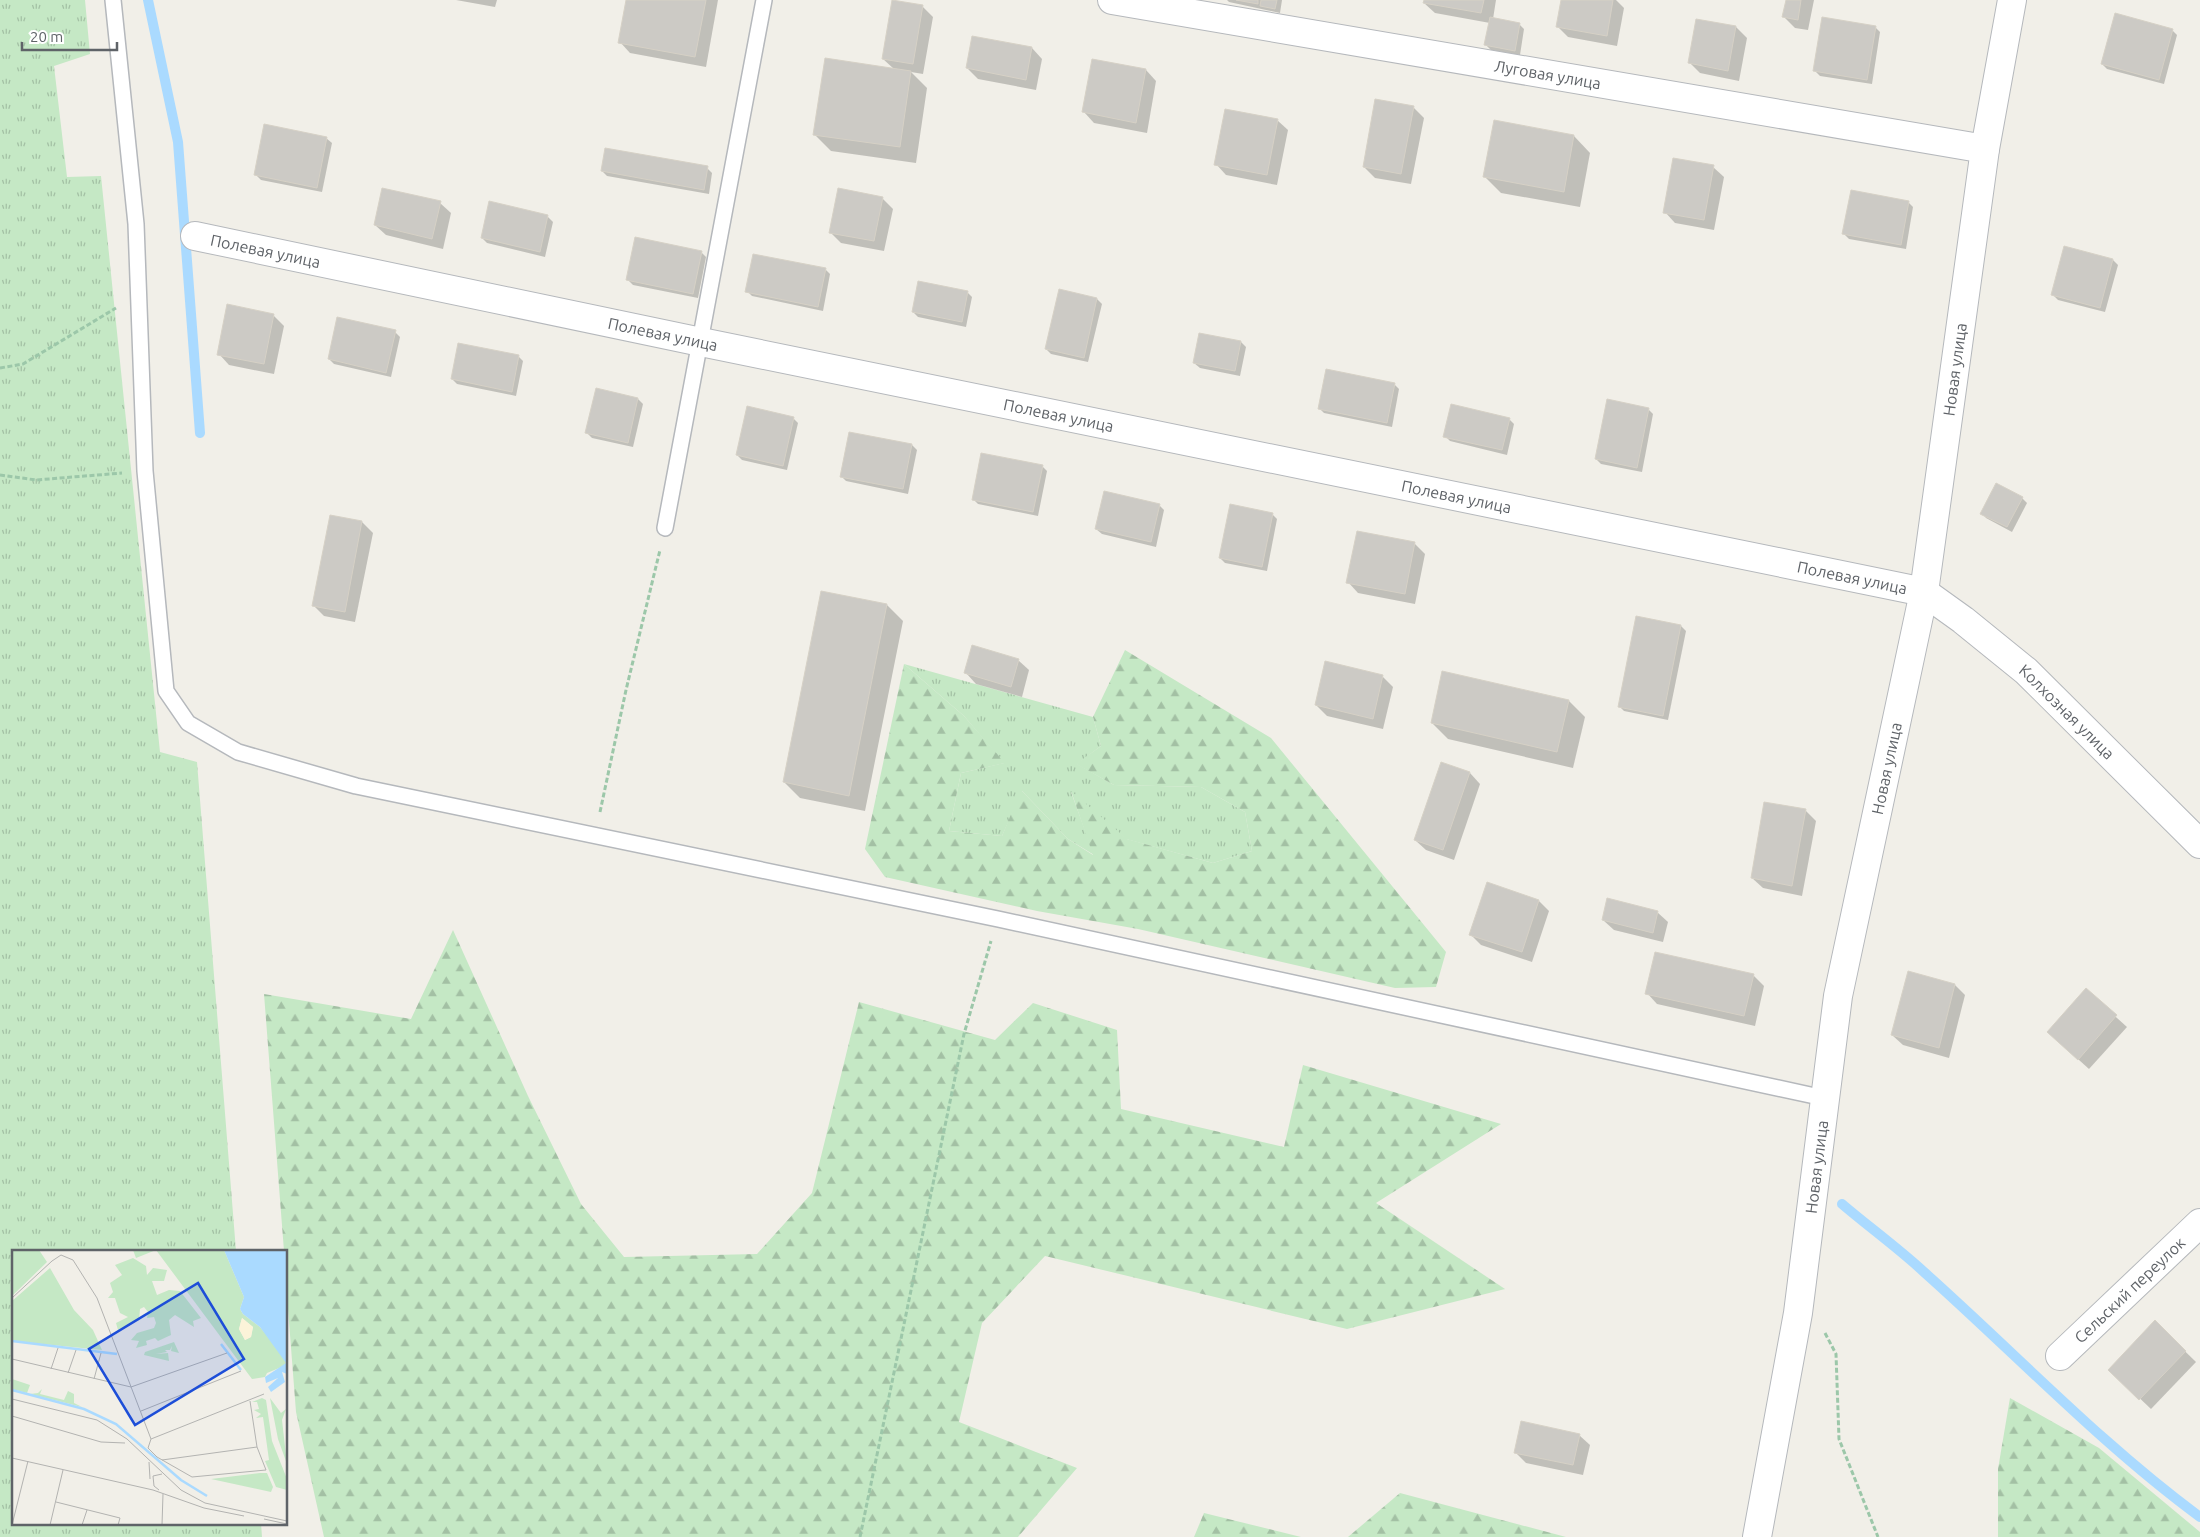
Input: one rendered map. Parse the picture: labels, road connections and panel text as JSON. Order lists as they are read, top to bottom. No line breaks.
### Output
{"streets":{"street":["Луговая улица","Полевая улица","Новая улица","Колхозная улица","Сельский переулок"]},"crossings":[["Луговая улица","Новая улица"],["Полевая улица","Новая улица"],["Полевая улица","Колхозная улица"],["Новая улица","Колхозная улица"]],"scale_bar":"20 m"}
